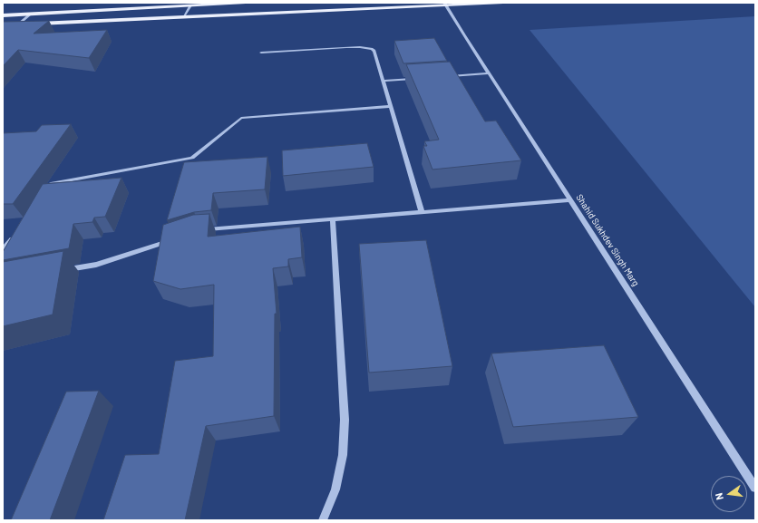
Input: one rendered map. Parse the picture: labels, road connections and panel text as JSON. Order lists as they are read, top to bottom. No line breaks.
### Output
{"streets":{"street":["Shahid Sukhdev Singh Marg"]},"north":"left"}
